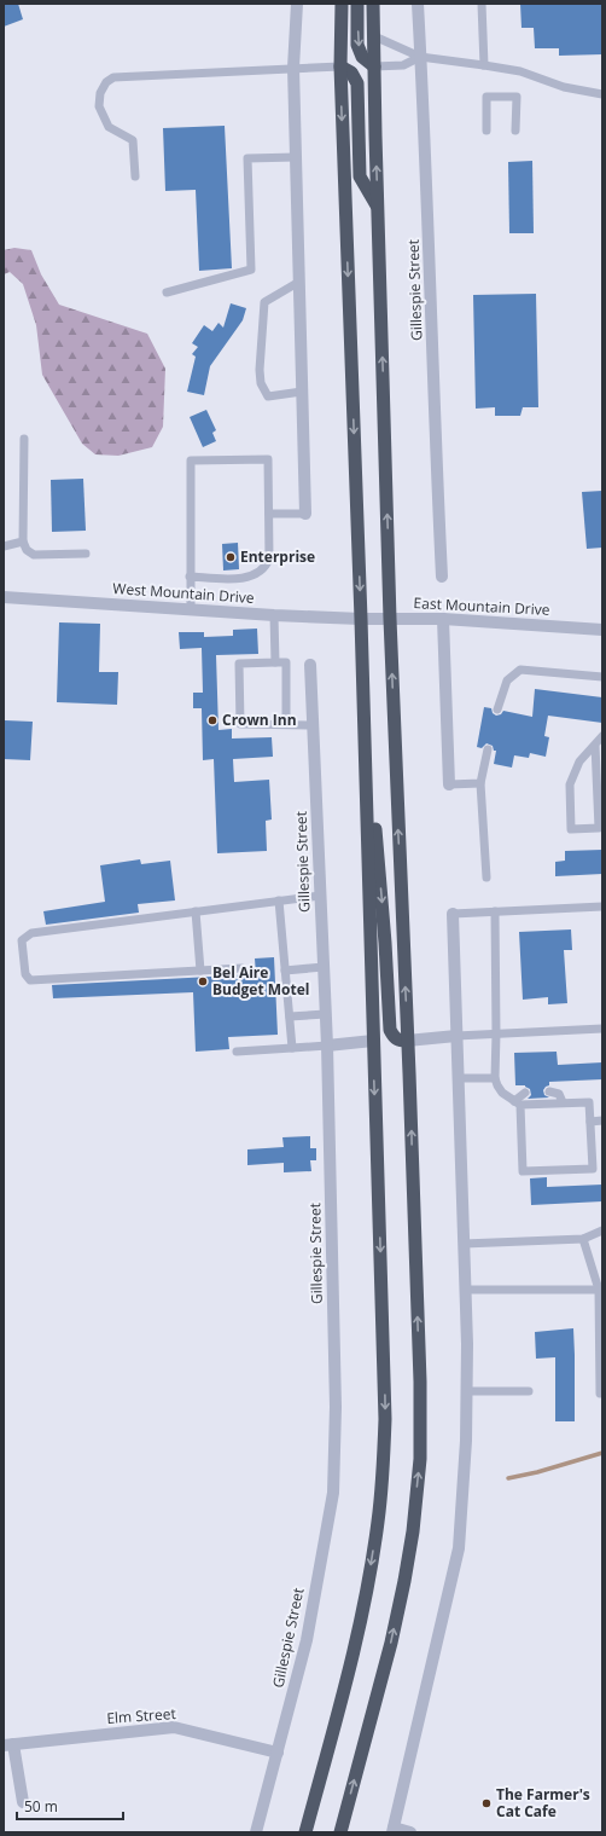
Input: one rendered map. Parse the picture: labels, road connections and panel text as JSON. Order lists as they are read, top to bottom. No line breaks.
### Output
{"streets":{"street":["Gillespie Street","West Mountain Drive","East Mountain Drive","Elm Street"]},"crossings":[["Gillespie Street","Elm Street"],["West Mountain Drive","East Mountain Drive"]],"places":["Enterprise","Crown Inn","Bel Aire Budget Motel","The Farmer's Cat Cafe"],"scale_bar":"50 m"}
